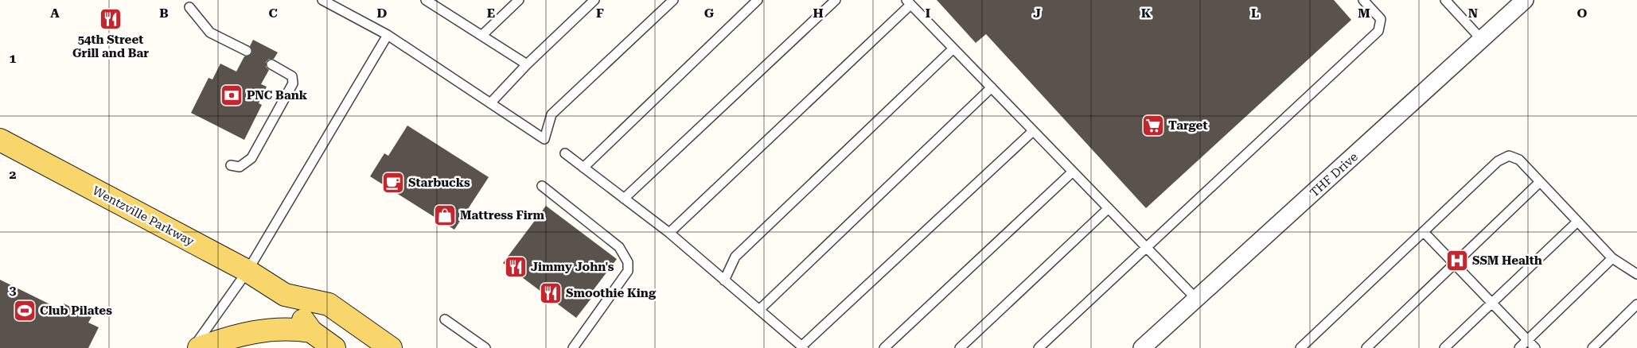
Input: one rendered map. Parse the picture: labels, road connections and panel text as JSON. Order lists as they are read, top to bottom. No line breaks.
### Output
{"streets":{"main road":["Wentzville Parkway"],"street":["THF Drive"]},"places":{"restaurant":["54th Street Grill and Bar","Jimmy John's","Smoothie King"],"bank":["PNC Bank"],"supermarket":["Target"],"cafe":["Starbucks"],"shop":["Mattress Firm"],"hospital":["SSM Health"],"sports":["Club Pilates"]},"grid":{"columns":["A","B","C","D","E","F","G","H","I","J","K","L","M","N","O"],"rows":["1","2","3"]}}
